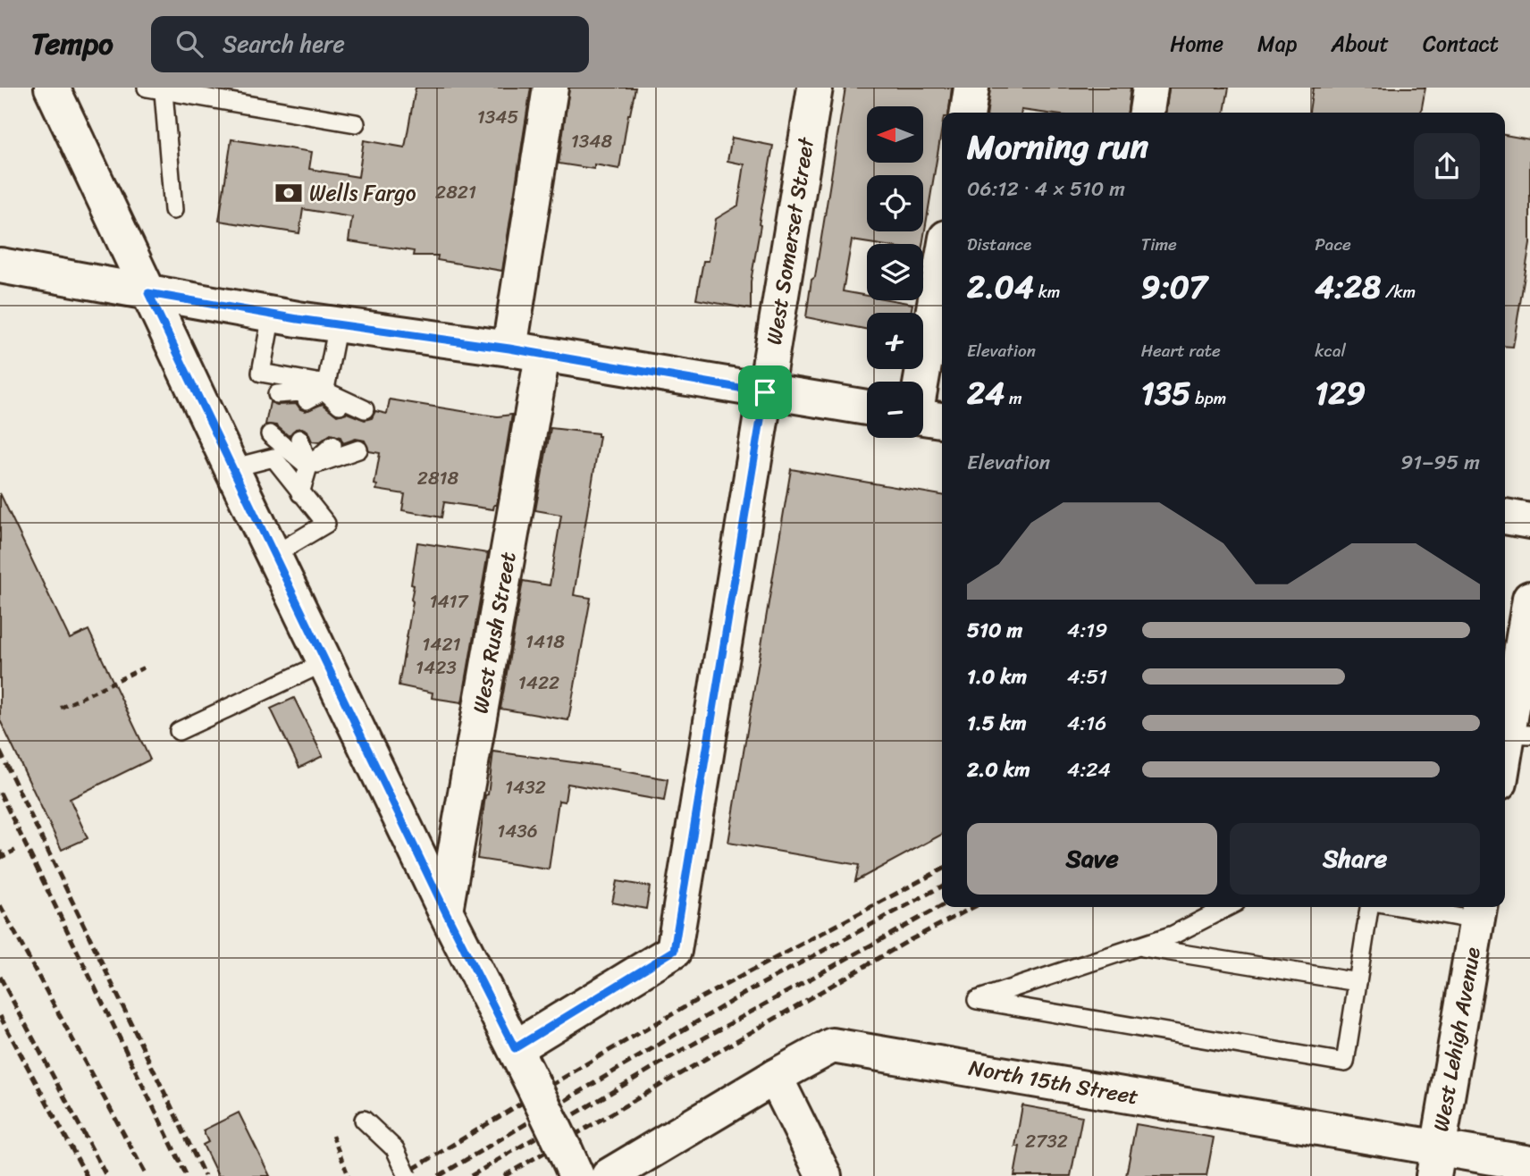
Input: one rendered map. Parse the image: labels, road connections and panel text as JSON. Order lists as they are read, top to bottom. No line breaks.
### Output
{"streets":{"street":["West Somerset Street","West Rush Street","West Lehigh Avenue","North 15th Street"]},"crossings":[["West Lehigh Avenue","North 15th Street"]],"places":{"bank":["Wells Fargo"]},"house_numbers":["1345","1348","2821","2818","1417","1418","1421","1423","1422","1432","1436","2732"],"north":"left","page":{"header":"Tempo","search":"Search here","nav":["Home","Map","About","Contact"],"map_buttons":["+","−"],"heading":["Morning run","06:12 · 4 × 510 m"],"stats":[["Distance","2.04 km"],["Time","9:07"],["Pace","4:28 /km"],["Elevation","24 m"],["Heart rate","135 bpm"],["kcal","129"]],"chart":["Elevation","91–95 m"],"list":[{"name":"510 m","note":"4:19"},{"name":"1.0 km","note":"4:51"},{"name":"1.5 km","note":"4:16"},{"name":"2.0 km","note":"4:24"}],"buttons":["Save","Share"]}}
